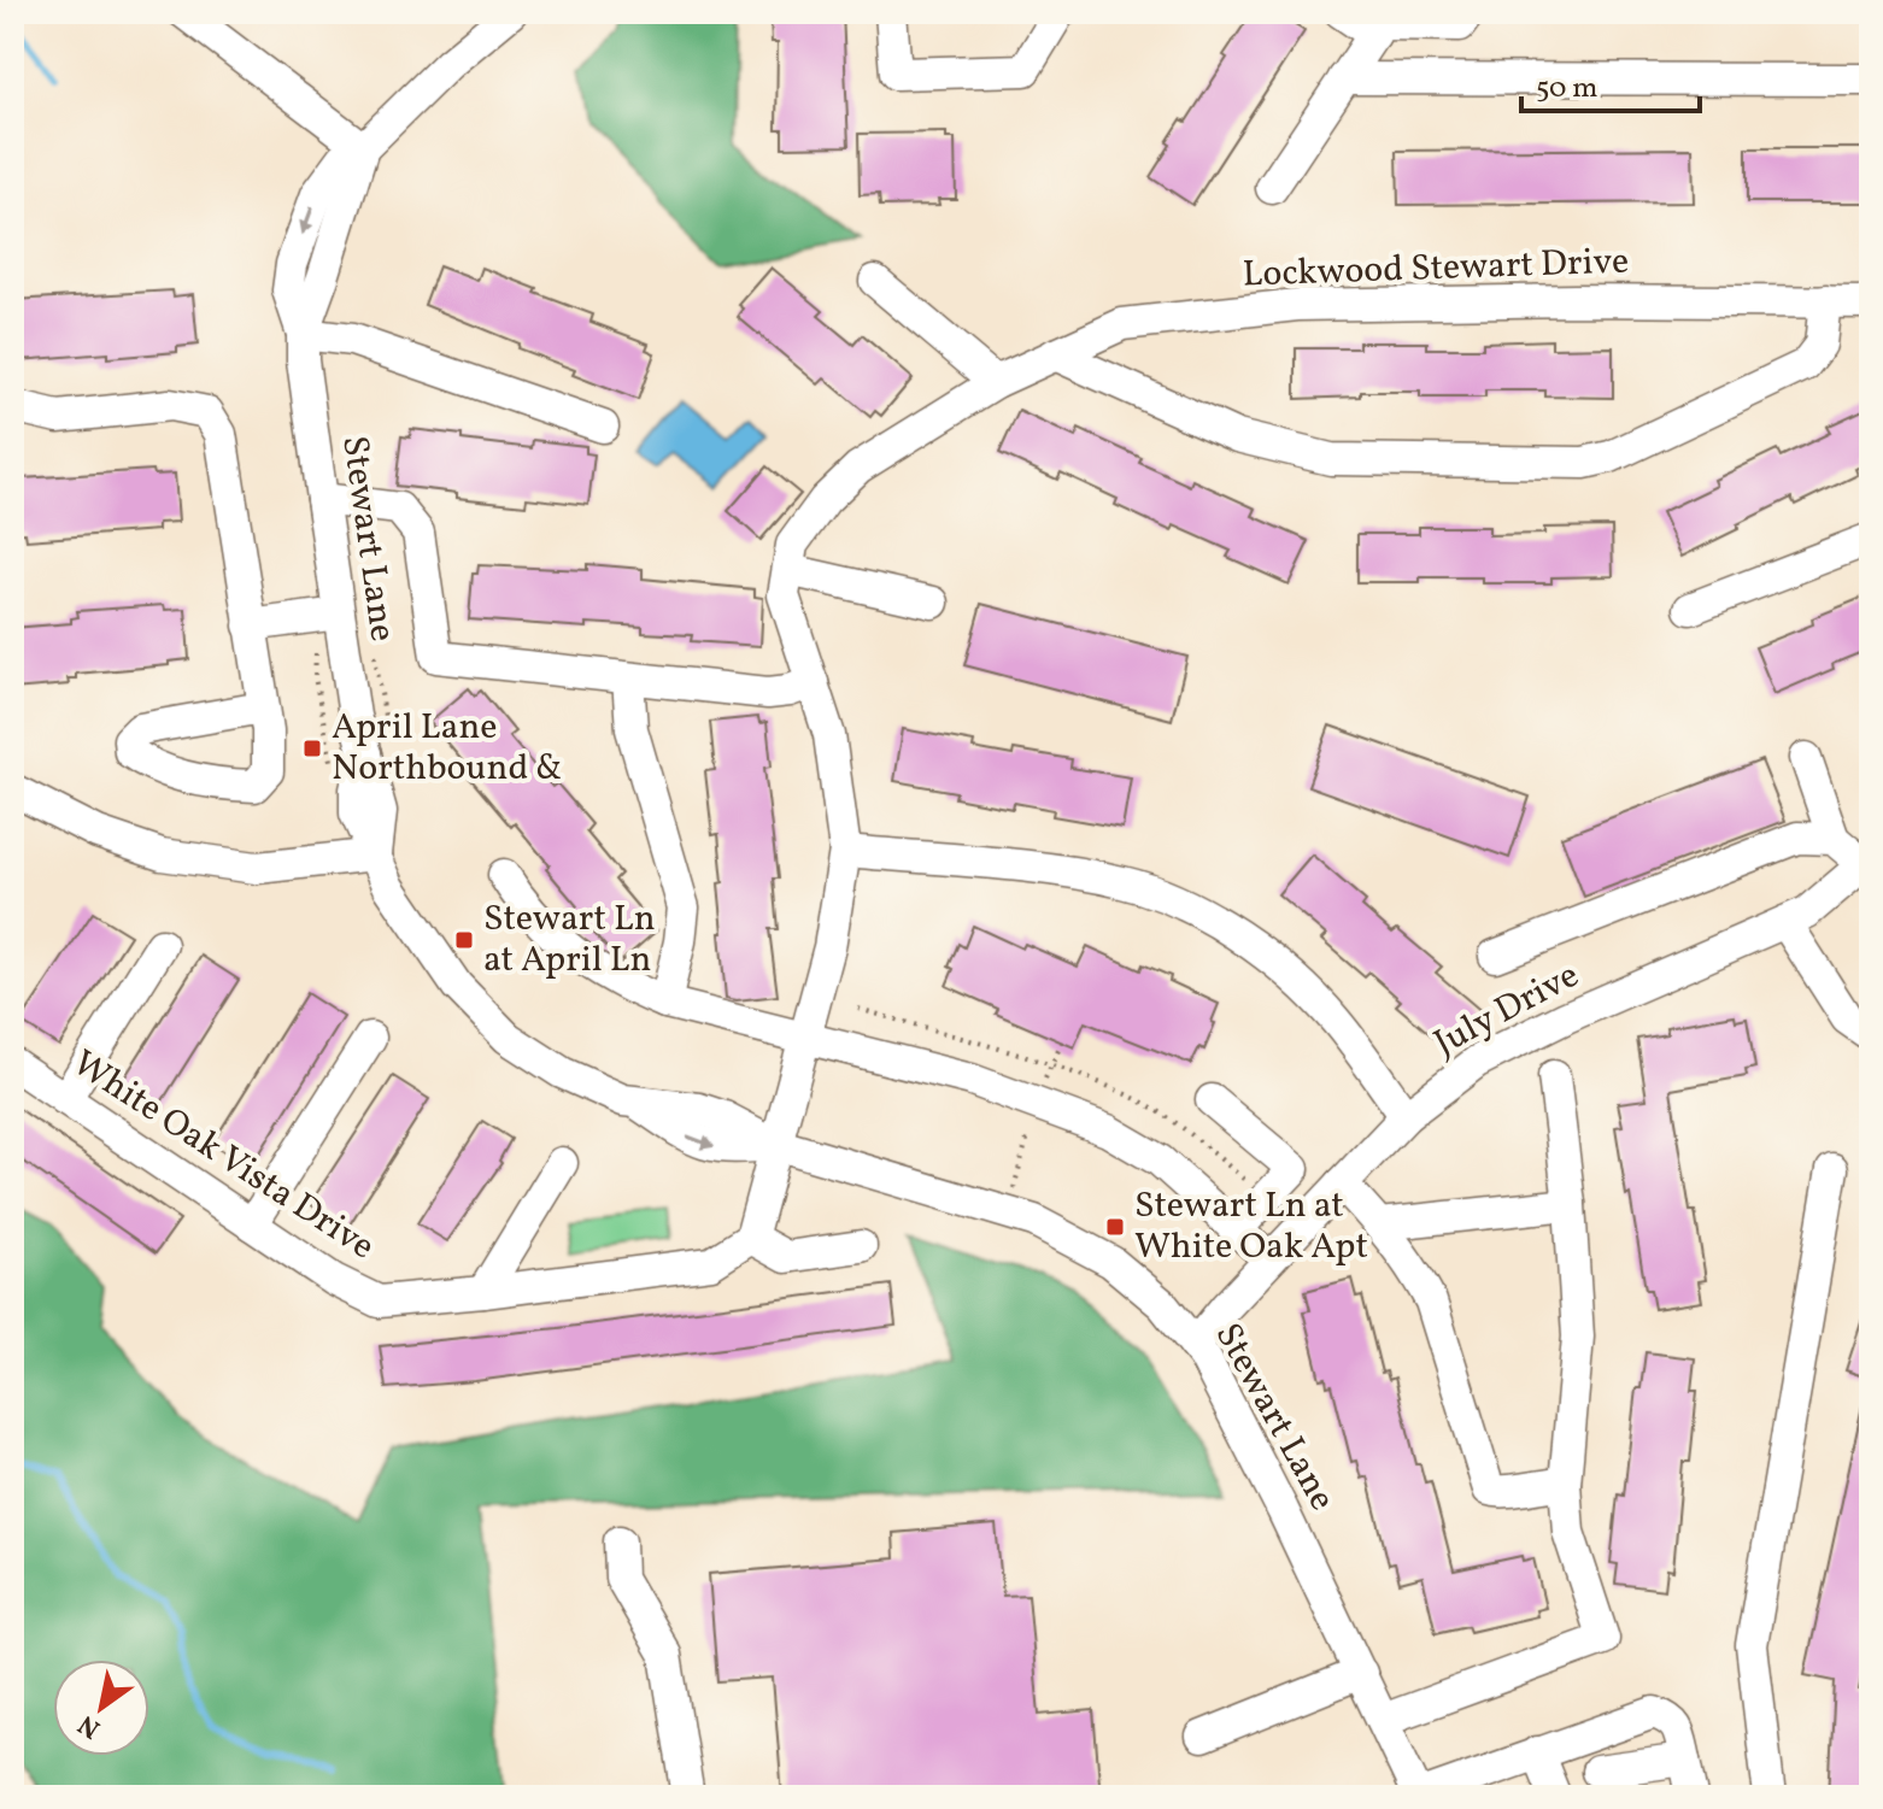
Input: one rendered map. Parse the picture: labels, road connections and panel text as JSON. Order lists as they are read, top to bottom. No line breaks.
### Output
{"streets":{"street":["Lockwood Stewart Drive","Stewart Lane","July Drive","White Oak Vista Drive"]},"crossings":[["Lockwood Stewart Drive","Stewart Lane"],["Stewart Lane","July Drive"]],"places":{"transit":["April Lane Northbound &","Stewart Ln at April Ln","Stewart Ln at White Oak Apt"]},"scale_bar":"50 m","north":"bottom left"}
